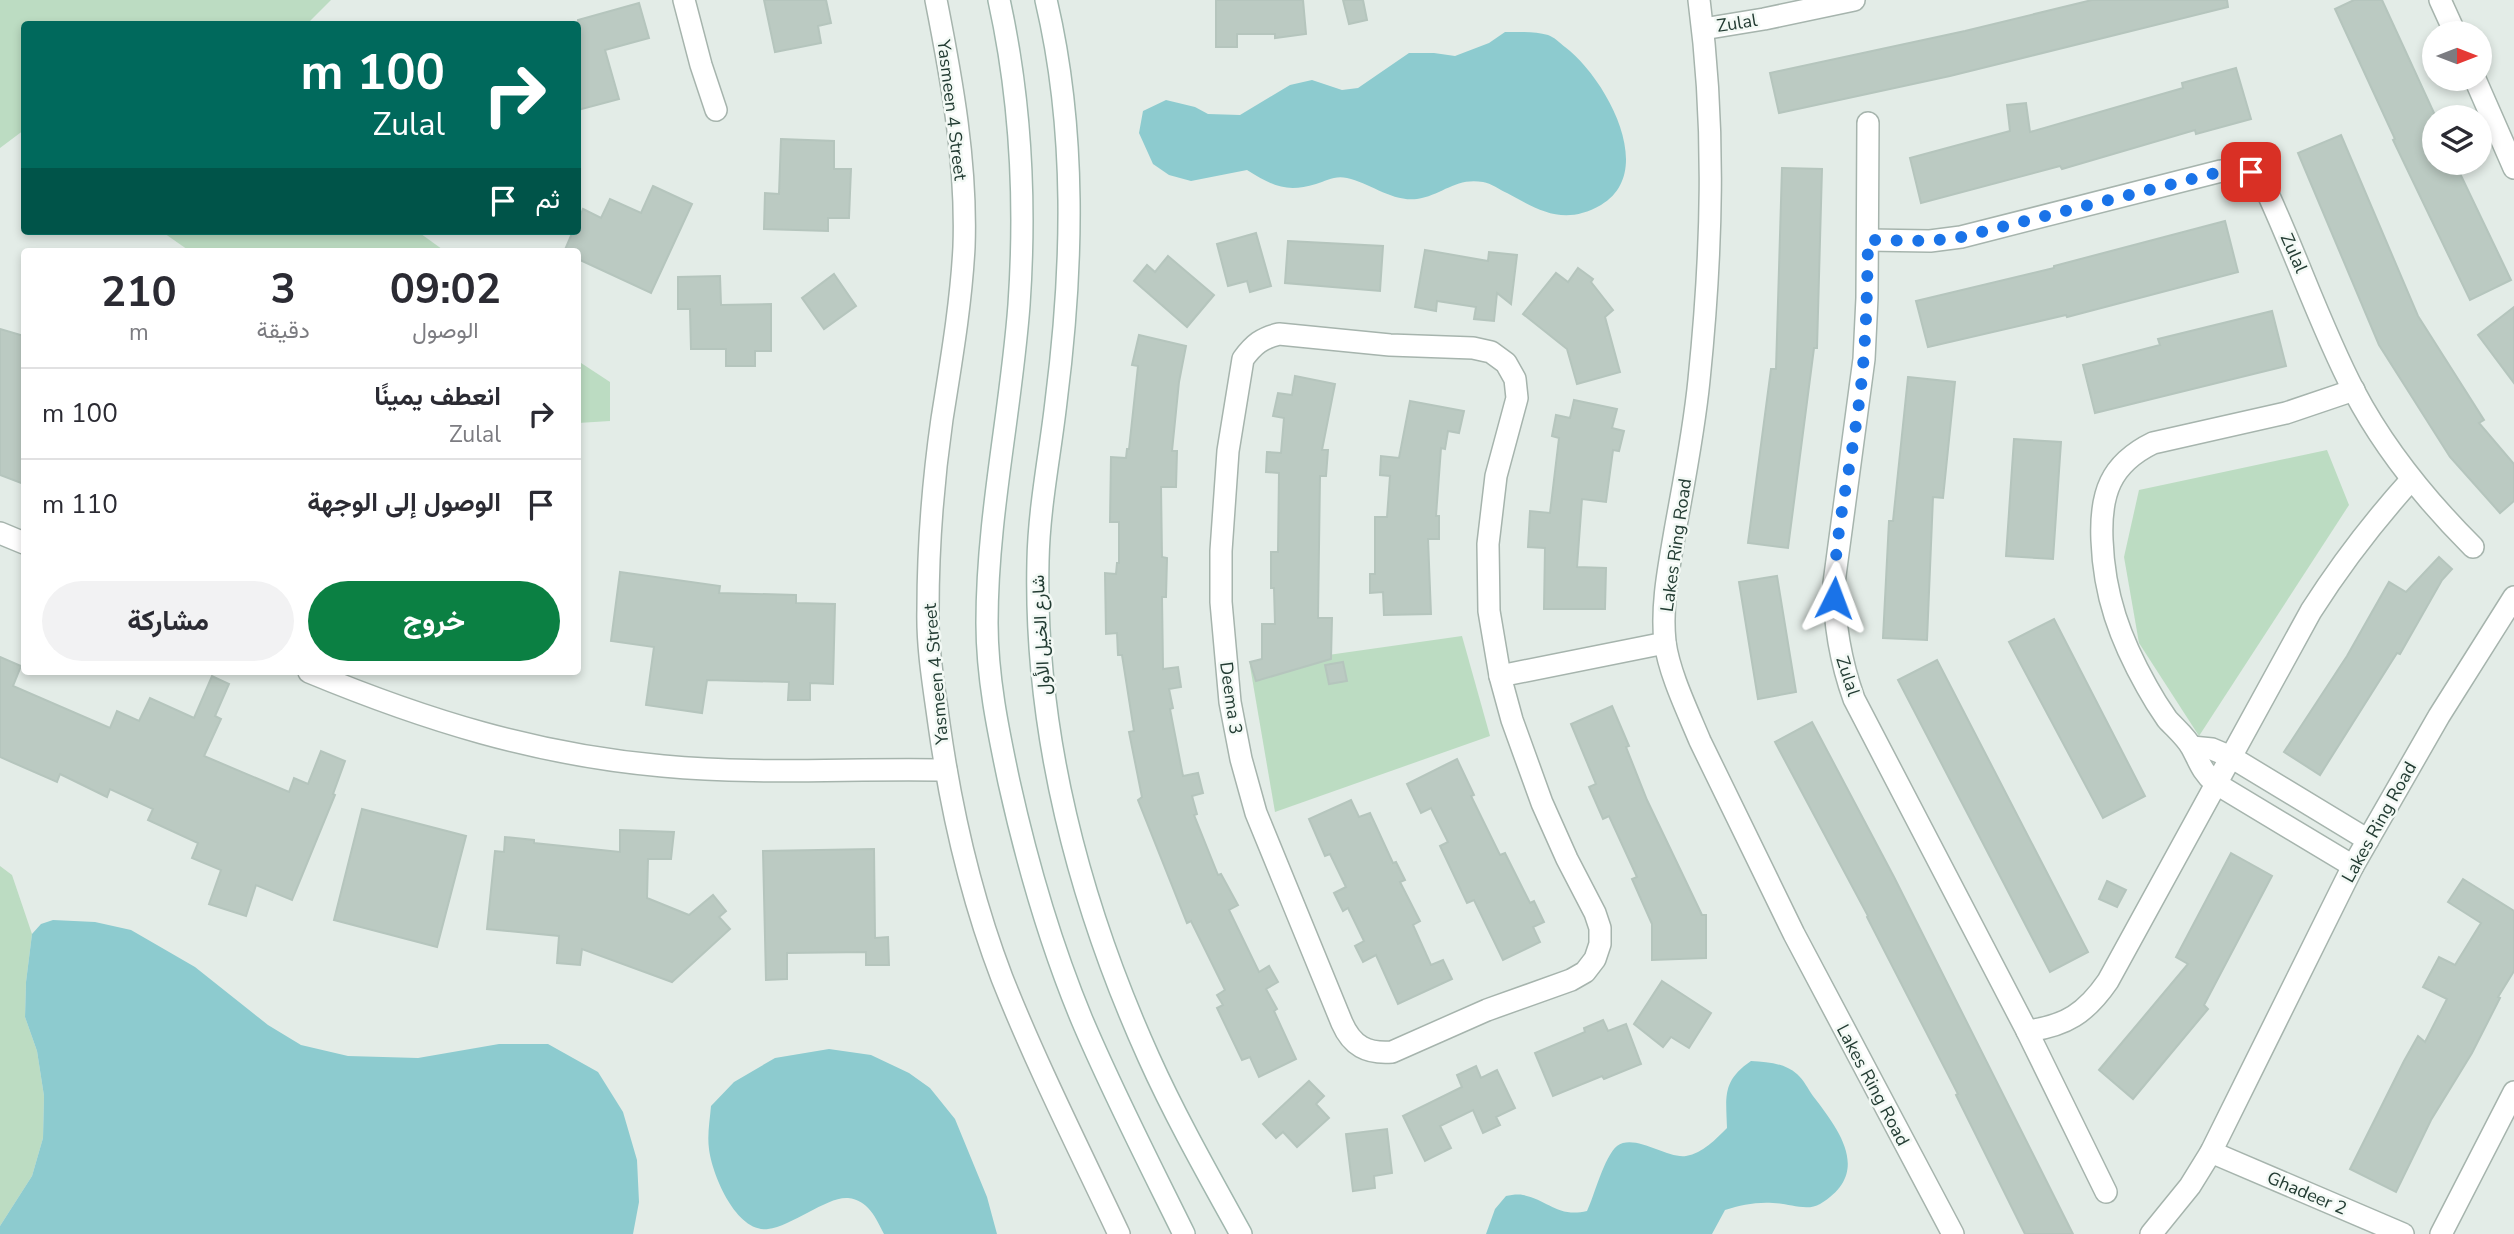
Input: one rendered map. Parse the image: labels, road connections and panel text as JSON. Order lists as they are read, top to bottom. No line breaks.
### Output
{"streets":{"street":["Zulal","Yasmeen 4 Street","Lakes Ring Road","شارع الخيل الأول","Deema 3","Ghadeer 2"]},"crossings":[["Zulal","Lakes Ring Road"],["Lakes Ring Road","Ghadeer 2"]],"north":"right","page":{"turn":["100 m","Zulal"],"then":"ثم","eta":["09:02","الوصول","3","دقيقة","210","m"],"list":[{"name":"انعطف يمينًا","note":"Zulal","value":"100 m"},{"name":"الوصول إلى الوجهة","value":"110 m"}],"buttons":["خروج","مشاركة"]}}
